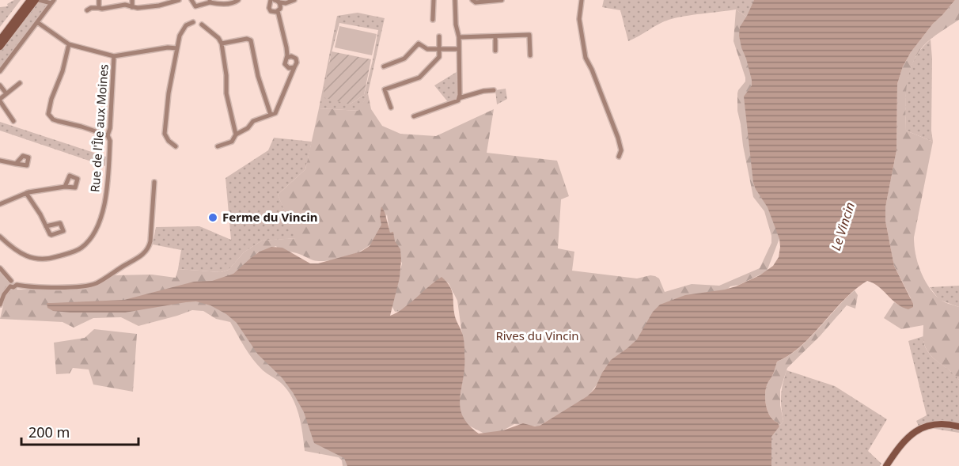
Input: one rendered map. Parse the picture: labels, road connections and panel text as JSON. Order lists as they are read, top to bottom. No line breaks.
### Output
{"streets":{"street":["Rue de l'Île aux Moines"]},"water":["Le Vincin"],"parks":["Rives du Vincin"],"places":["Ferme du Vincin"],"scale_bar":"200 m"}
